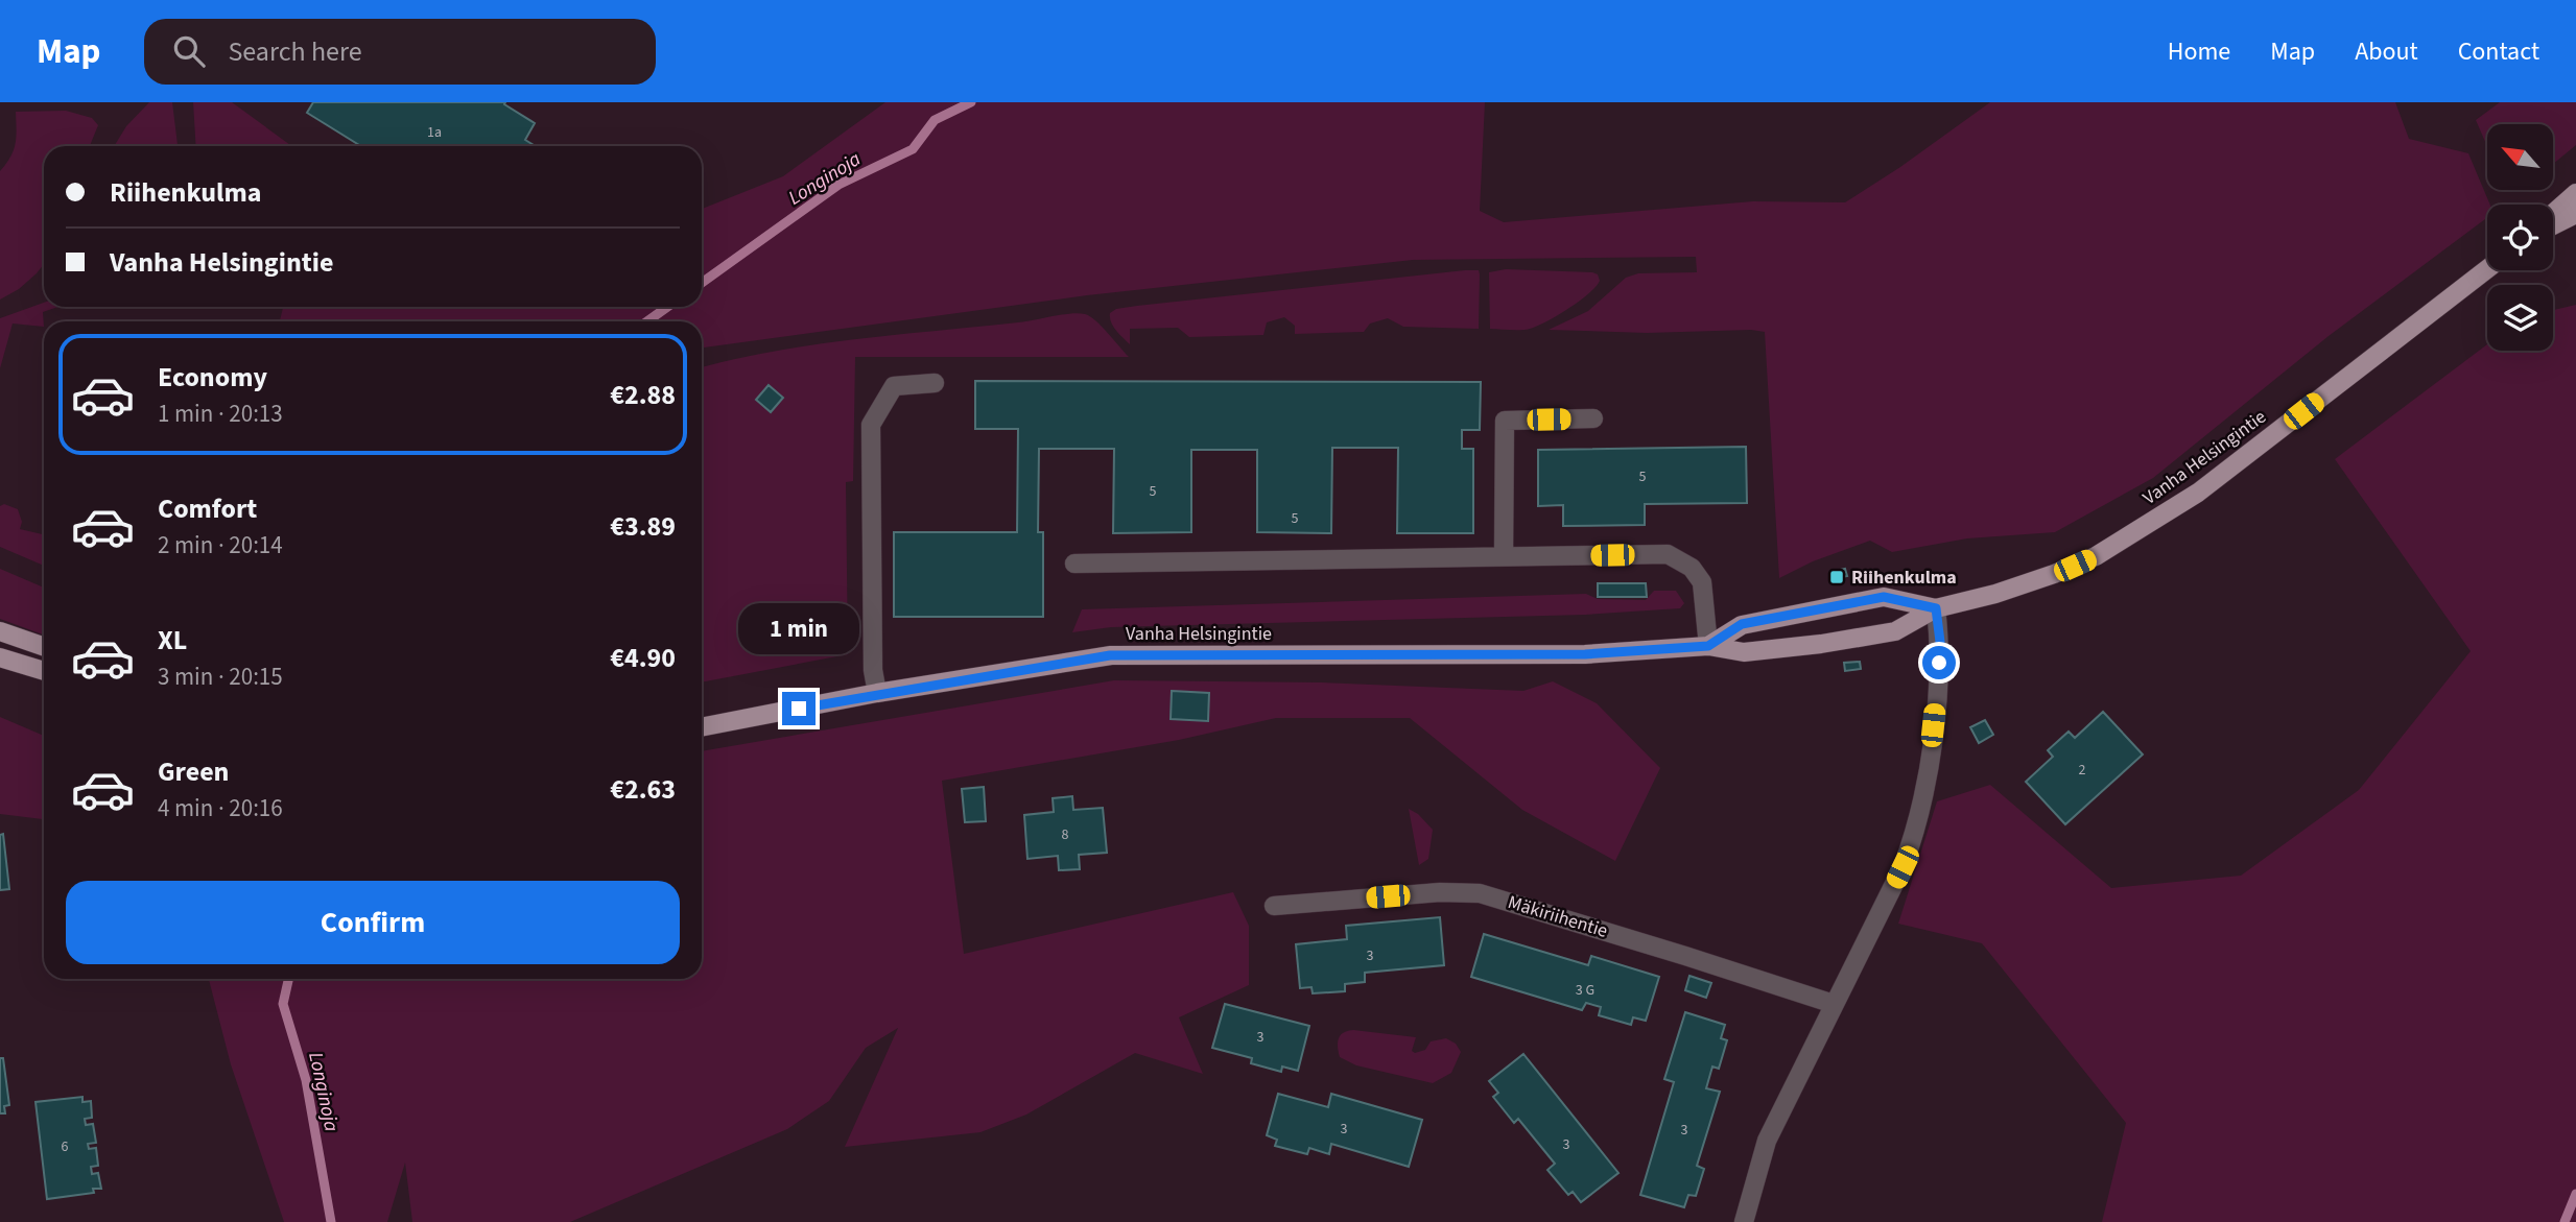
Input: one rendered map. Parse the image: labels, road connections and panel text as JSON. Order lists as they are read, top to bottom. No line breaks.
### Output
{"streets":{"main road":["Vanha Helsingintie"],"street":["Mäkiriihentie"]},"water":["Longinoja"],"places":{"transit":["Riihenkulma"]},"house_numbers":["1a","5","5","5","2","8","3","3 G","3","3","3","3","6"],"north":"top left","page":{"header":"Map","search":"Search here","nav":["Home","Map","About","Contact"],"banner":["Riihenkulma","Vanha Helsingintie"],"list":[{"name":"Economy","note":"1 min · 20:13","value":"€2.88"},{"name":"Comfort","note":"2 min · 20:14","value":"€3.89"},{"name":"XL","note":"3 min · 20:15","value":"€4.90"},{"name":"Green","note":"4 min · 20:16","value":"€2.63"}],"bubble":"1 min","buttons":"Confirm"}}
